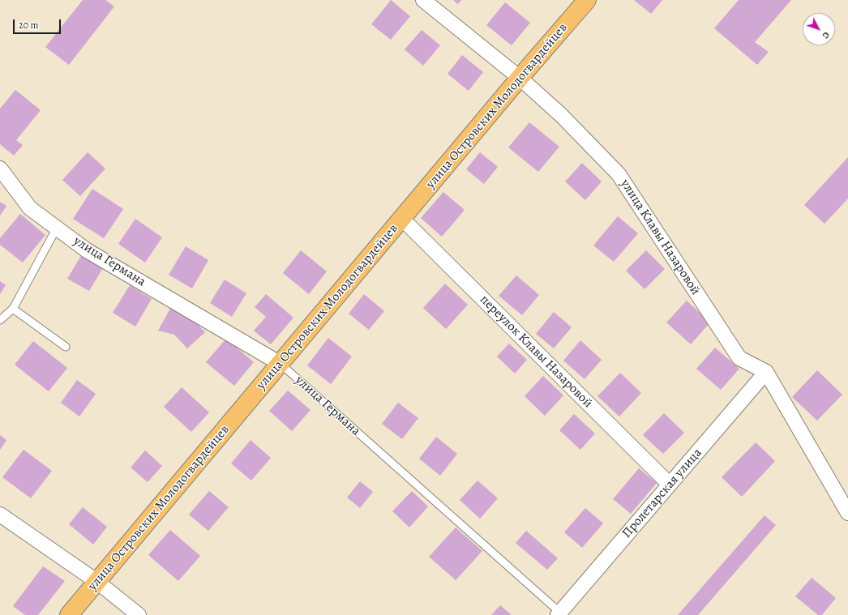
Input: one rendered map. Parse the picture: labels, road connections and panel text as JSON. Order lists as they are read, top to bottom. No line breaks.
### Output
{"streets":{"main road":["улица Островских Молодогвардейцев"],"street":["улица Клавы Назаровой","улица Германа","переулок Клавы Назаровой","Пролетарская улица"]},"crossings":[["улица Островских Молодогвардейцев","улица Клавы Назаровой"],["улица Островских Молодогвардейцев","улица Германа"],["улица Островских Молодогвардейцев","переулок Клавы Назаровой"],["улица Клавы Назаровой","Пролетарская улица"],["улица Германа","Пролетарская улица"],["переулок Клавы Назаровой","Пролетарская улица"]],"scale_bar":"20 m","north":"bottom right"}
